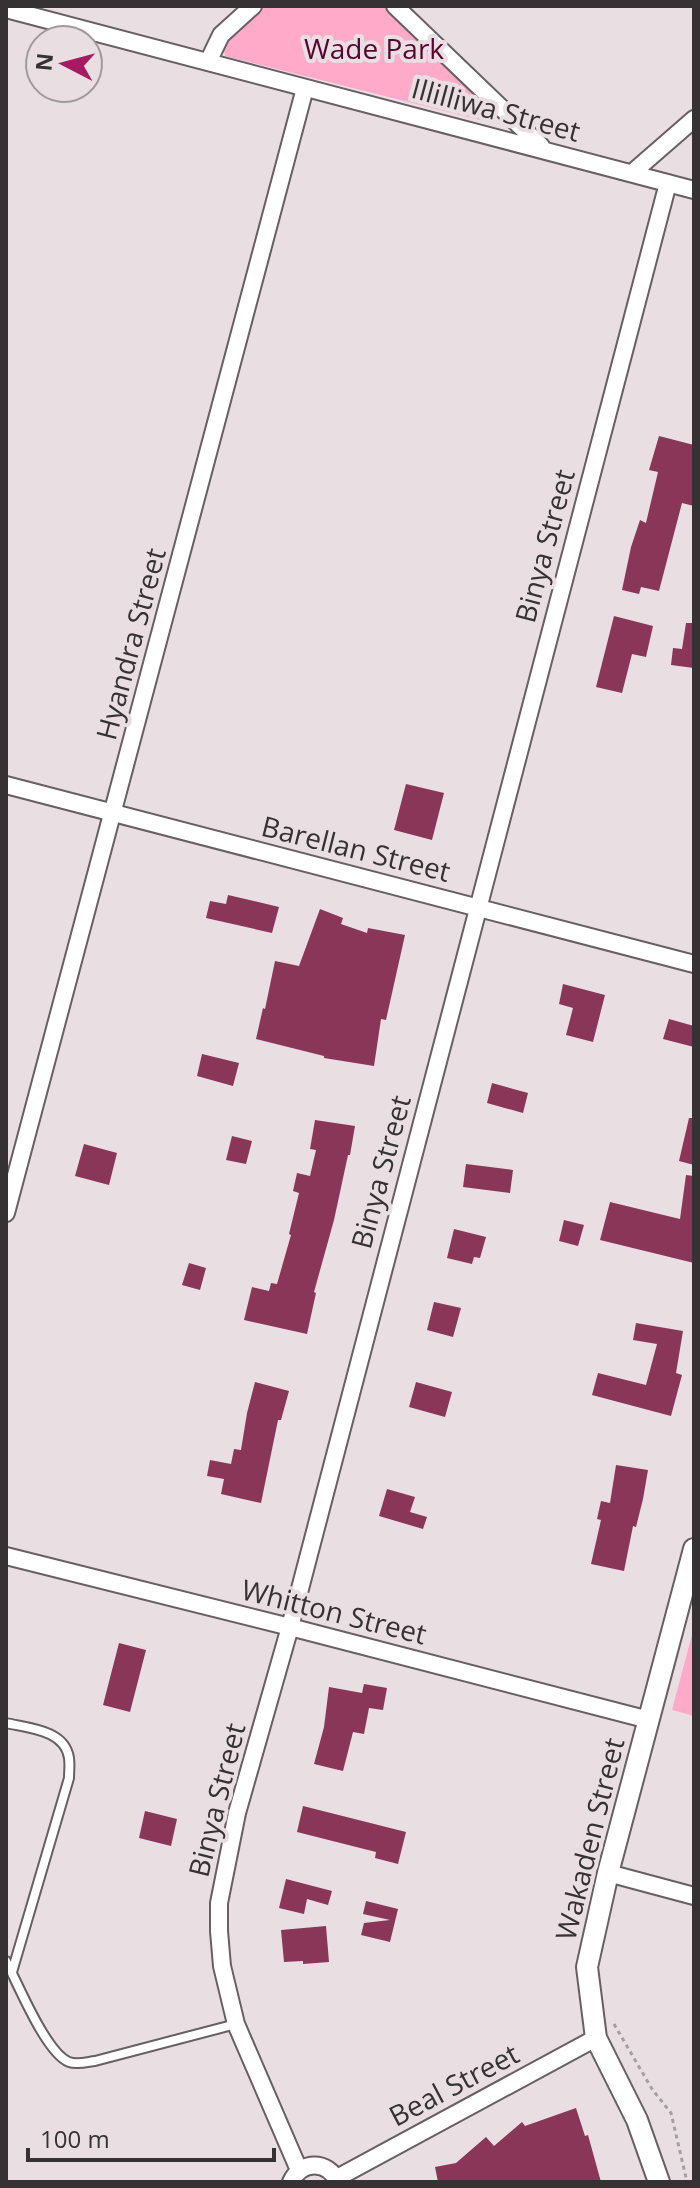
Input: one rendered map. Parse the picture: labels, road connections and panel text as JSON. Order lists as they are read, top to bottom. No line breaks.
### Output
{"streets":{"street":["Illilliwa Street","Binya Street","Hyandra Street","Barellan Street","Whitton Street","Wakaden Street","Beal Street"]},"crossings":[["Illilliwa Street","Binya Street"],["Illilliwa Street","Hyandra Street"],["Binya Street","Barellan Street"],["Binya Street","Whitton Street"],["Hyandra Street","Barellan Street"],["Whitton Street","Wakaden Street"],["Wakaden Street","Beal Street"]],"parks":["Wade Park"],"scale_bar":"100 m","north":"left"}
